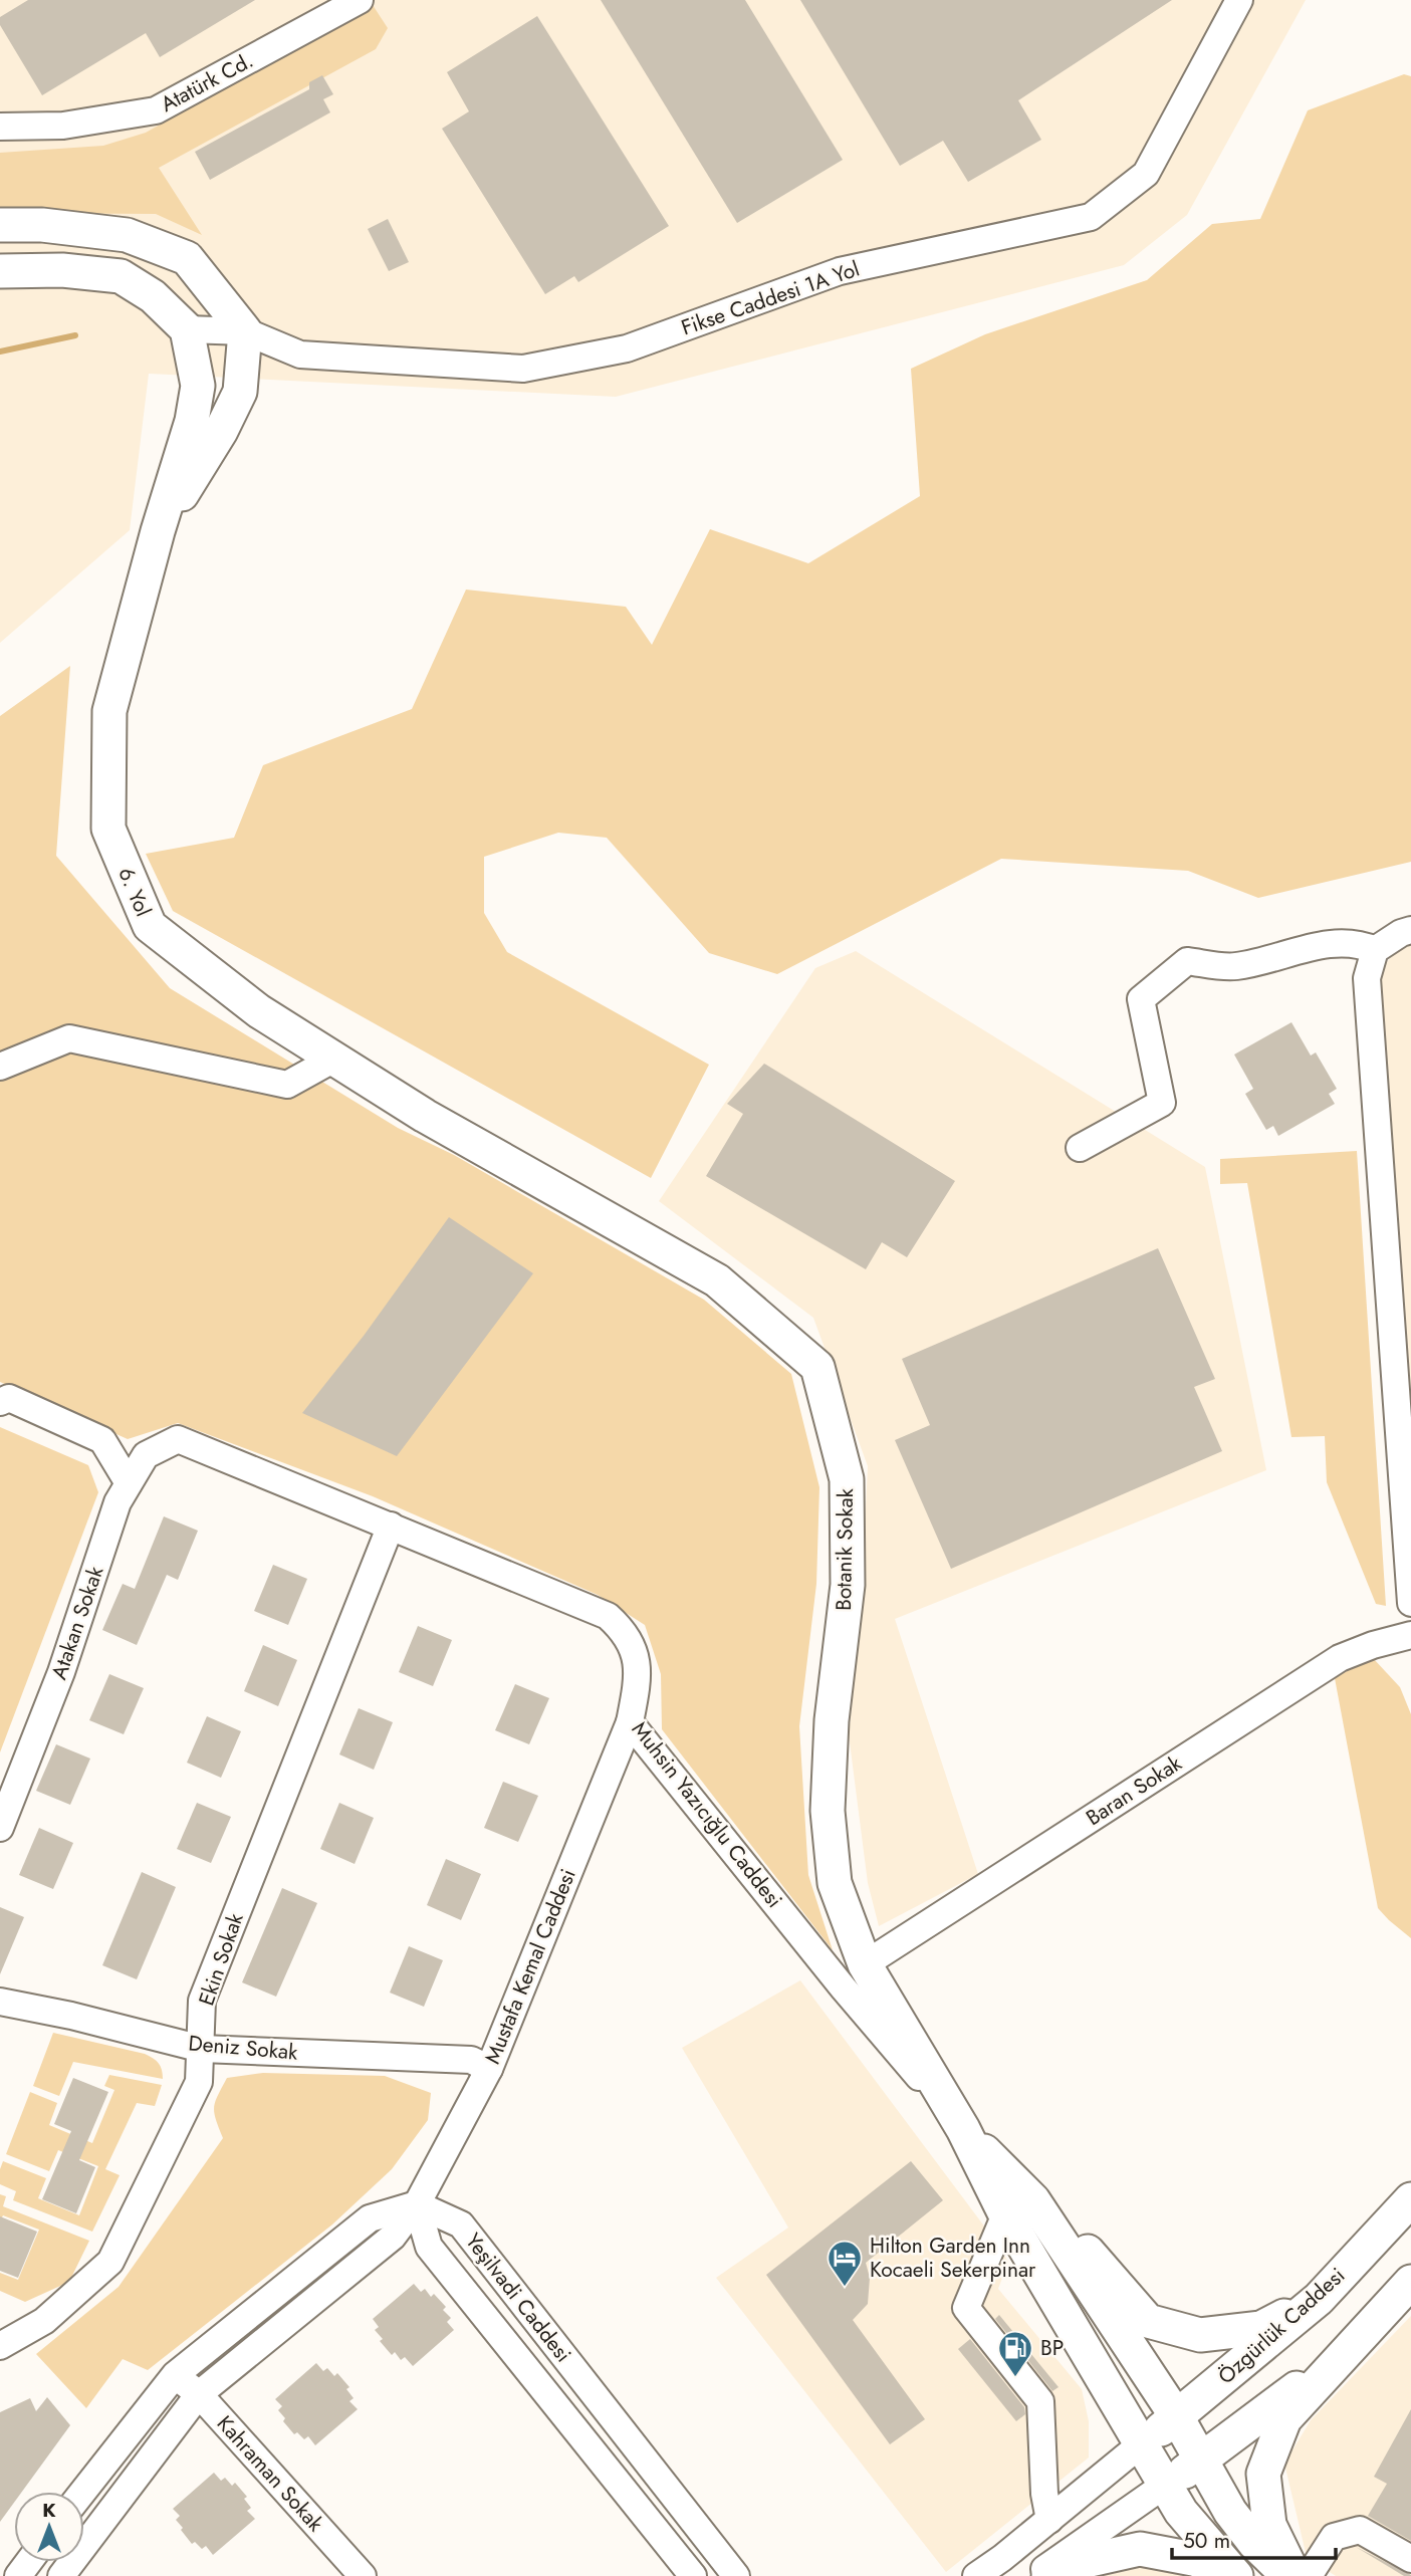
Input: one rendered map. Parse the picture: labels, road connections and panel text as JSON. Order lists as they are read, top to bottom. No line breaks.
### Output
{"streets":{"main road":["6. Yol","Botanik Sokak","Muhsin Yazıcığlu Caddesi","Özgürlük Caddesi"],"street":["Atatürk Cd.","Fikse Caddesi 1A Yol","Atakan Sokak","Baran Sokak","Ekin Sokak","Mustafa Kemal Caddesi","Deniz Sokak","Yeşilvadi Caddesi","Kahraman Sokak"]},"crossings":[["6. Yol","Botanik Sokak"],["Botanik Sokak","Baran Sokak"],["Botanik Sokak","Muhsin Yazıcığlu Caddesi"],["Atakan Sokak","Muhsin Yazıcığlu Caddesi"],["Muhsin Yazıcığlu Caddesi","Ekin Sokak"],["Muhsin Yazıcığlu Caddesi","Mustafa Kemal Caddesi"],["Muhsin Yazıcığlu Caddesi","Özgürlük Caddesi"],["Ekin Sokak","Deniz Sokak"],["Mustafa Kemal Caddesi","Deniz Sokak"],["Mustafa Kemal Caddesi","Yeşilvadi Caddesi"],["Mustafa Kemal Caddesi","Kahraman Sokak"]],"places":{"hotel":["Hilton Garden Inn Kocaeli Sekerpinar"],"fuel station":["BP"]},"scale_bar":"50 m","north":"top"}
